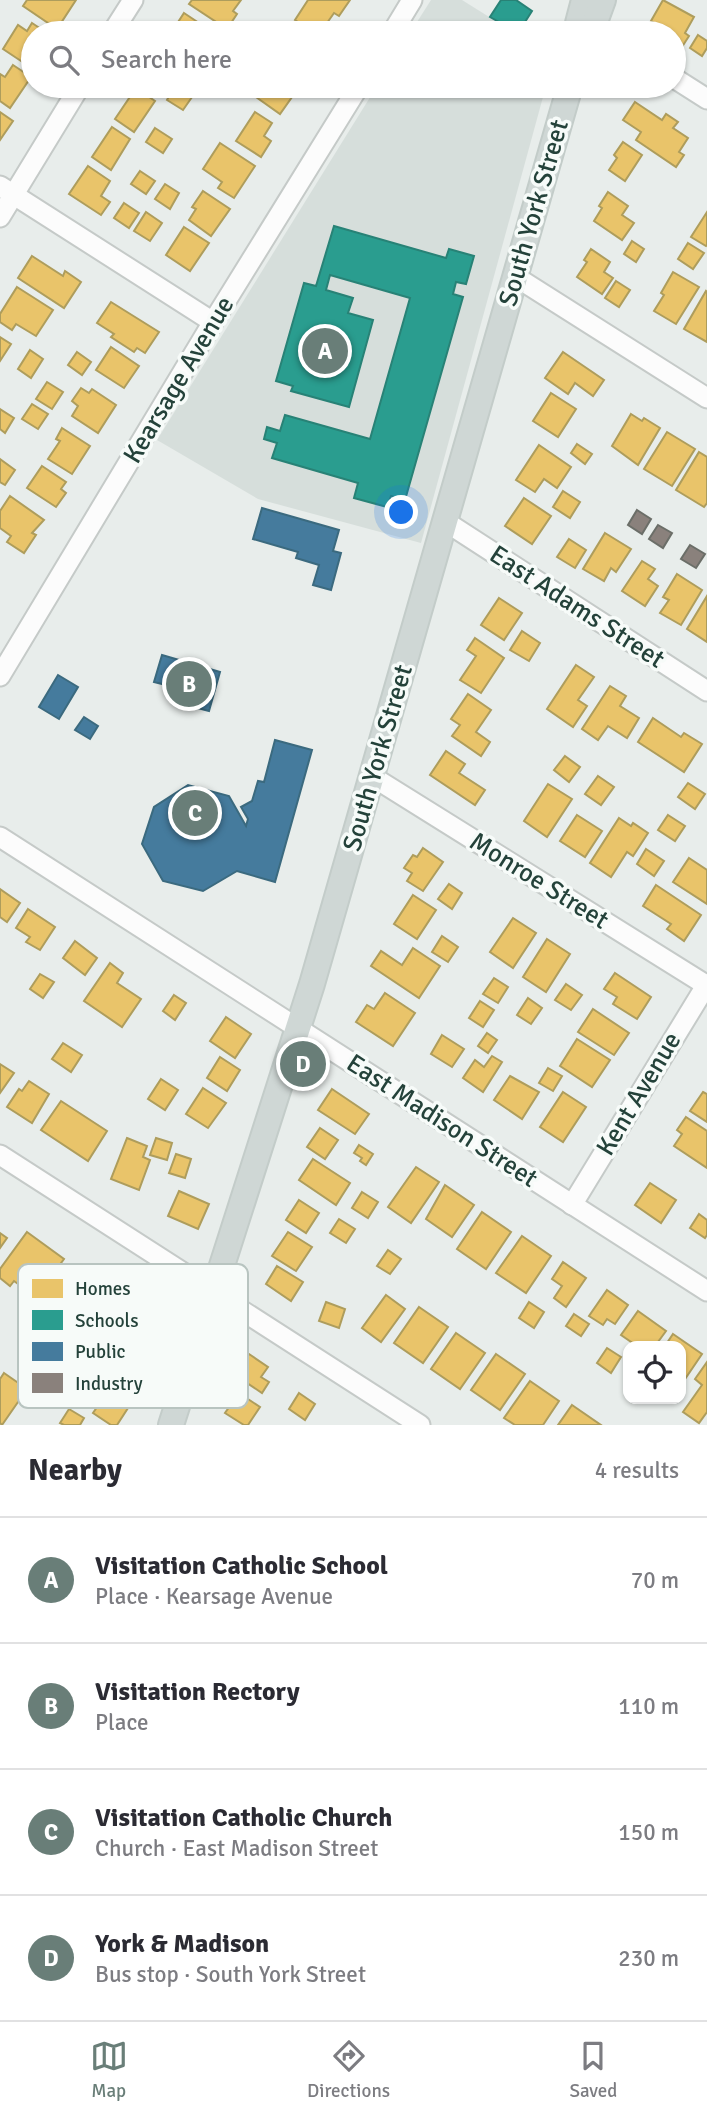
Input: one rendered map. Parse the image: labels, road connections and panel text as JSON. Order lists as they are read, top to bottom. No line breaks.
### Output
{"streets":{"main road":["South York Street"],"street":["Kearsage Avenue","East Adams Street","Monroe Street","Kent Avenue","East Madison Street"]},"crossings":[["South York Street","East Adams Street"],["South York Street","Monroe Street"],["South York Street","East Madison Street"],["Monroe Street","Kent Avenue"],["Kent Avenue","East Madison Street"]],"legend":["Homes","Schools","Public","Industry"],"page":{"search":"Search here","pins":["A","B","C","D"],"heading":["Nearby","4 results"],"list":[{"mark":"A","name":"Visitation Catholic School","note":"Place · Kearsage Avenue","value":"70 m"},{"mark":"B","name":"Visitation Rectory","note":"Place","value":"110 m"},{"mark":"C","name":"Visitation Catholic Church","note":"Church · East Madison Street","value":"150 m"},{"mark":"D","name":"York & Madison","note":"Bus stop · South York Street","value":"230 m"}],"nav":["Map","Directions","Saved"]}}
